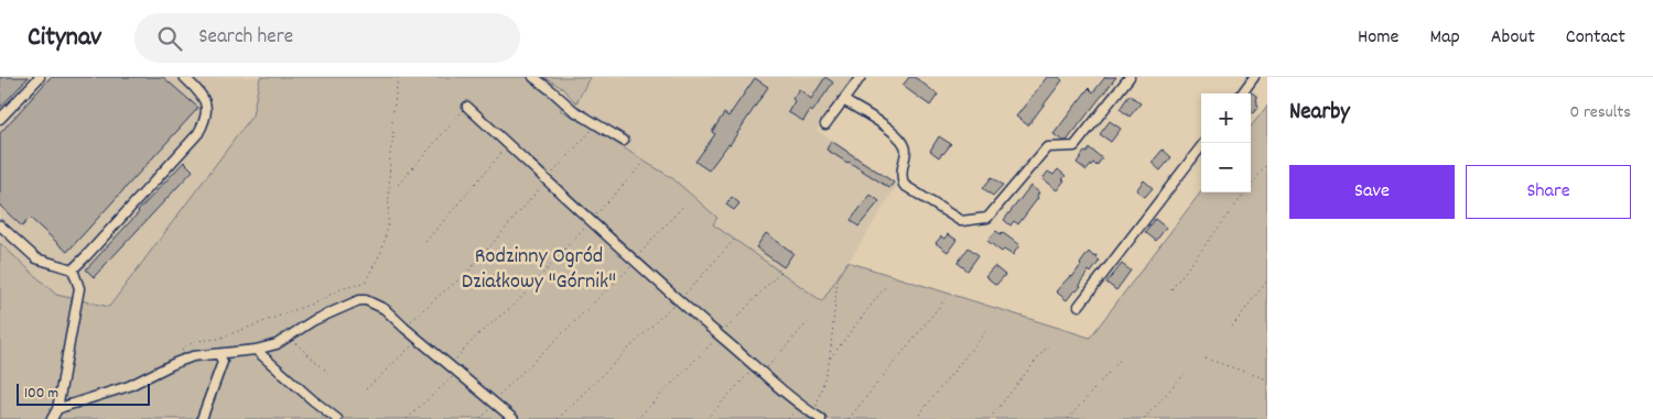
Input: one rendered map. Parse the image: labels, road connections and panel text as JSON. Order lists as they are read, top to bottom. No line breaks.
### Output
{"parks":["Rodzinny Ogród Działkowy \"Górnik\""],"scale_bar":"100 m","page":{"header":"Citynav","search":"Search here","nav":["Home","Map","About","Contact"],"heading":["Nearby","0 results"],"map_buttons":["+","−"],"buttons":["Save","Share"],"scale":"100 m"}}
